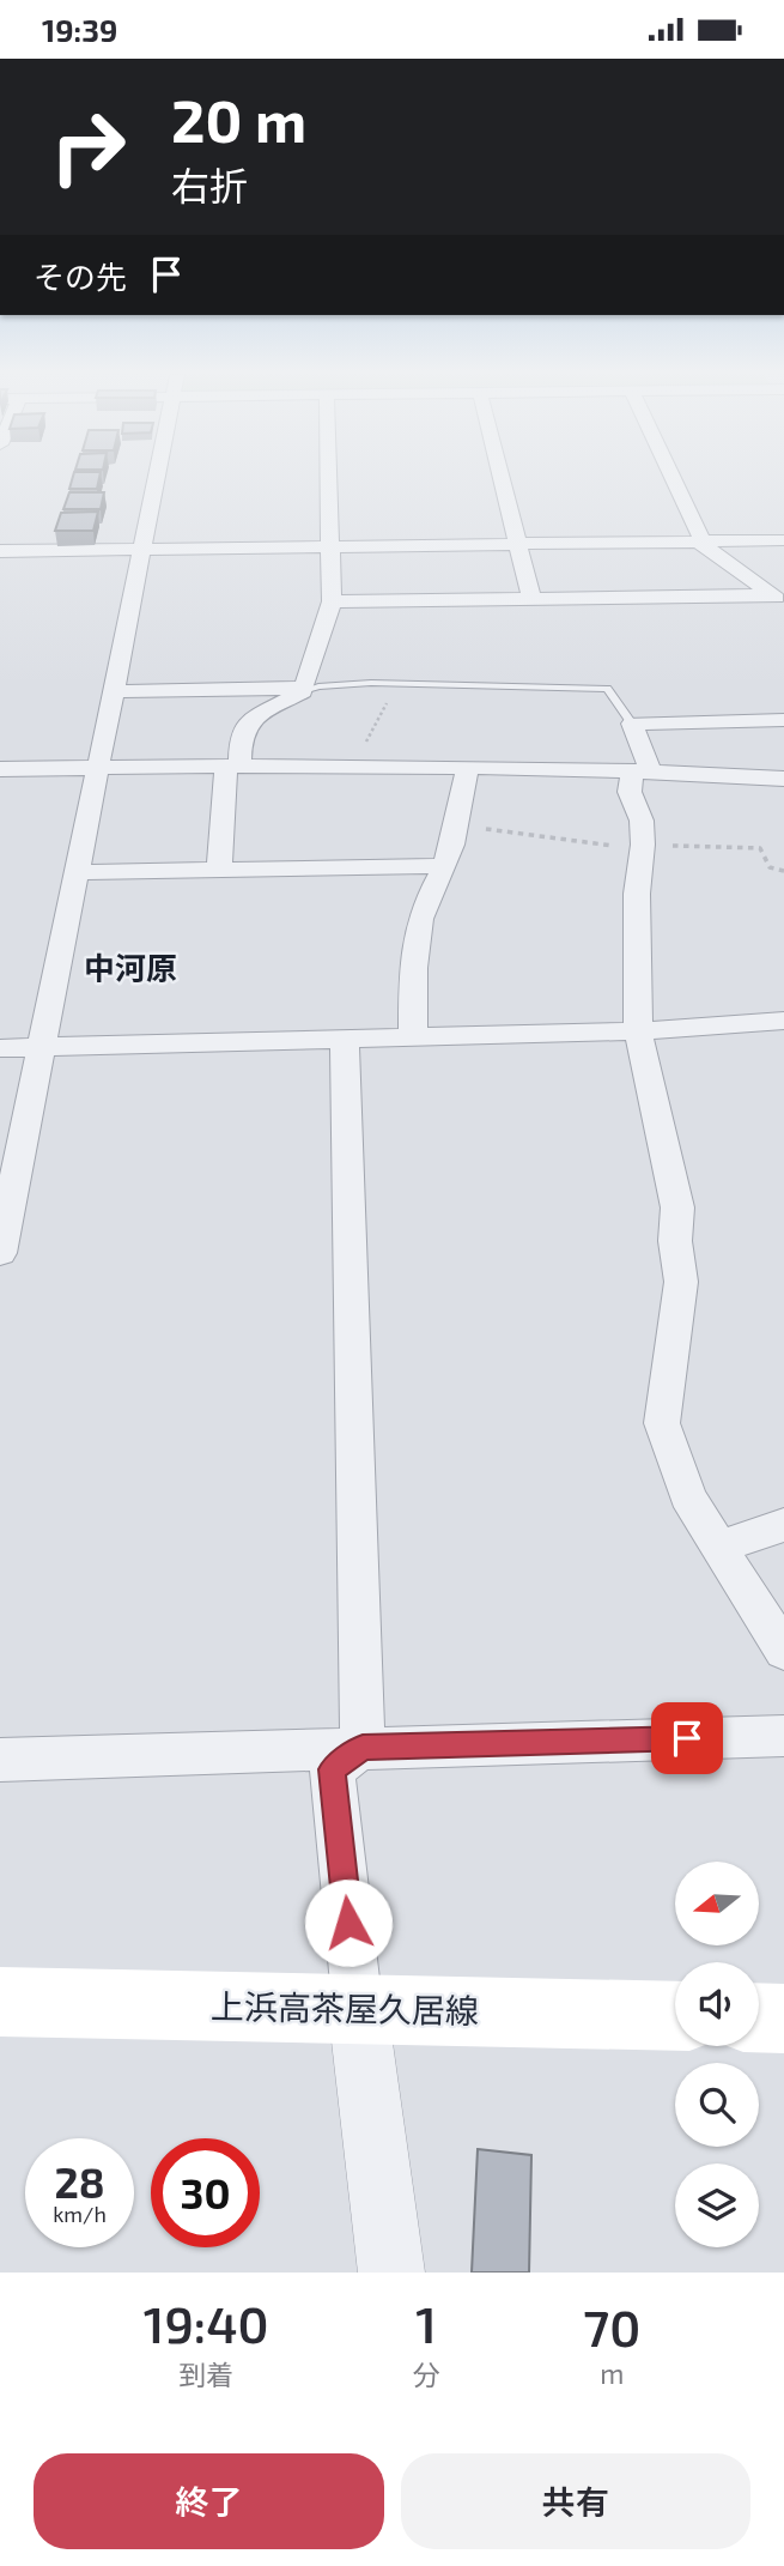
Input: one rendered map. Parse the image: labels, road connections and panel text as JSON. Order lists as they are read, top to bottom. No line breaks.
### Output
{"streets":{"main road":["上浜高茶屋久居線"]},"districts":["中河原"],"north":"left","page":{"status":"19:39","turn":["20 m","右折"],"then":"その先","speed":"28 km/h","limit":"30","eta":["19:40","到着","1","分","70","m"],"buttons":["終了","共有"]}}
